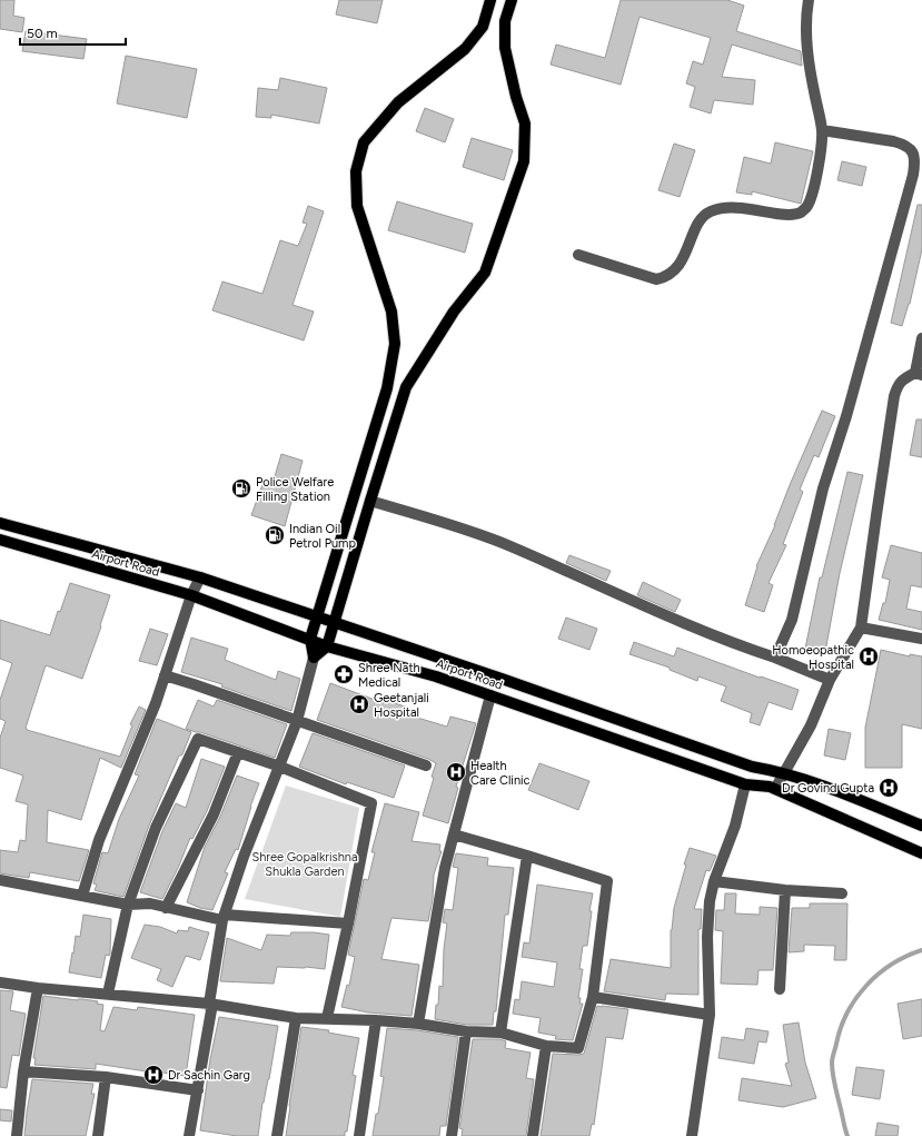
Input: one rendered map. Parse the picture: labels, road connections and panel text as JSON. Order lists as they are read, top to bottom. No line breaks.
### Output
{"streets":{"main road":["Airport Road"]},"parks":["Shree Gopalkrishna Shukla Garden"],"places":{"fuel station":["Police Welfare Filling Station","Indian Oil Petrol Pump"],"hospital":["Homoeopathic Hospital","Geetanjali Hospital","Health Care Clinic","Dr Govind Gupta","Dr Sachin Garg"],"pharmacy":["Shree Nath Medical"]},"scale_bar":"50 m"}
